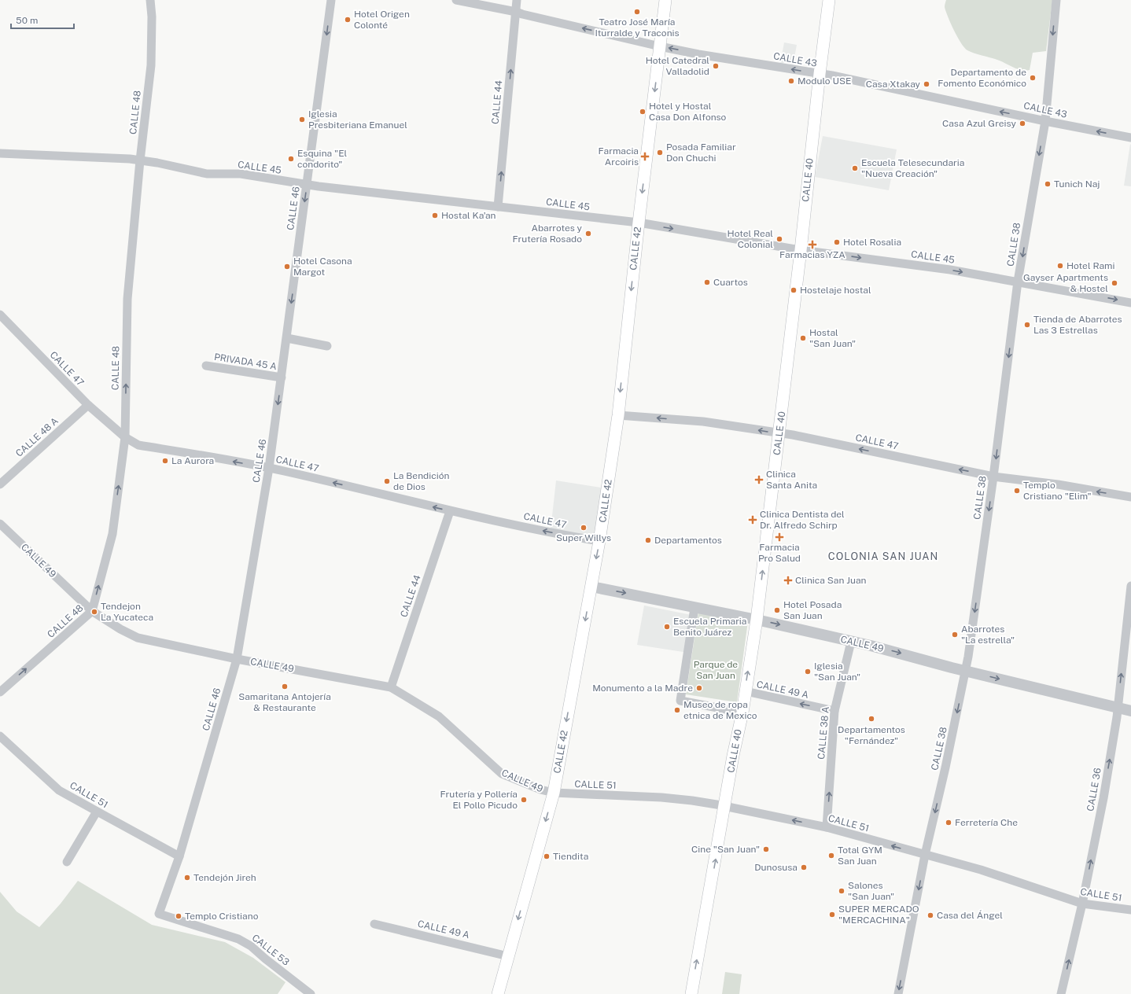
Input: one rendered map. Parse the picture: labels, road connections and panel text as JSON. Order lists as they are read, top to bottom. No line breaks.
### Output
{"streets":{"main road":["CALLE 40","CALLE 42"],"street":["CALLE 43","CALLE 44","CALLE 48","CALLE 45","CALLE 46","CALLE 38","PRIVADA 45 A","CALLE 47","CALLE 48 A","CALLE 49","CALLE 49 A","CALLE 38 A","CALLE 51","CALLE 36","CALLE 53"]},"crossings":[["CALLE 43","CALLE 44"],["CALLE 43","CALLE 40"],["CALLE 43","CALLE 38"],["CALLE 43","CALLE 42"],["CALLE 44","CALLE 45"],["CALLE 44","CALLE 47"],["CALLE 44","CALLE 49"],["CALLE 48","CALLE 45"],["CALLE 48","CALLE 47"],["CALLE 48","CALLE 49"],["CALLE 45","CALLE 40"],["CALLE 45","CALLE 46"],["CALLE 45","CALLE 38"],["CALLE 45","CALLE 42"],["CALLE 40","CALLE 47"],["CALLE 40","CALLE 49"],["CALLE 40","CALLE 49 A"],["CALLE 40","CALLE 51"],["CALLE 46","PRIVADA 45 A"],["CALLE 46","CALLE 47"],["CALLE 46","CALLE 49"],["CALLE 46","CALLE 51"],["CALLE 46","CALLE 53"],["CALLE 38","CALLE 47"],["CALLE 38","CALLE 49"],["CALLE 38","CALLE 51"],["CALLE 42","CALLE 47"],["CALLE 42","CALLE 49"],["CALLE 42","CALLE 49 A"],["CALLE 42","CALLE 51"],["CALLE 47","CALLE 48 A"],["CALLE 49","CALLE 38 A"],["CALLE 49","CALLE 51"],["CALLE 49","CALLE 36"],["CALLE 49 A","CALLE 38 A"],["CALLE 38 A","CALLE 51"],["CALLE 51","CALLE 36"]],"one_way":["CALLE 43","CALLE 44","CALLE 48","CALLE 45","CALLE 40","CALLE 46","CALLE 38","CALLE 42","CALLE 47","CALLE 49","CALLE 49 A","CALLE 38 A","CALLE 36"],"districts":["COLONIA SAN JUAN"],"parks":["Parque de San Juan"],"places":{"other":["Teatro José María Iturralde y Traconis","Hotel Origen Colonté","Hotel Catedral Valladolid","Departamento de Fomento Económico","Modulo USE","Casa Xtakay","Hotel y Hostal Casa Don Alfonso","Iglesia Presbiteriana Emanuel","Casa Azul Greisy","Posada Familiar Don Chuchi","Esquina \"El condorito\"","Escuela Telesecundaria \"Nueva Creación\"","Tunich Naj","Hostal Ka'an","Abarrotes y Frutería Rosado","Hotel Real Colonial","Hotel Rosalia","Hotel Rami","Hotel Casona Margot","Cuartos","Gayser Apartments & Hostel","Hostelaje hostal","Tienda de Abarrotes Las 3 Estrellas","Hostal \"San Juan\"","La Aurora","La Bendición de Dios","Templo Cristiano \"Elim\"","Super Willys","Departamentos","Hotel Posada San Juan","Tendejon La Yucateca","Escuela Primaria Benito Juárez","Abarrotes \"La estrella\"","Iglesia \"San Juan\"","Samaritana Antojería & Restaurante","Monumento a la Madre","Museo de ropa etnica de Mexico","Departamentos \"Fernández\"","Frutería y Pollería El Pollo Picudo","Ferretería Che","Cine \"San Juan\"","Total GYM San Juan","Tiendita","Dunosusa","Tendejón Jireh","Salones \"San Juan\"","SUPER MERCADO \"MERCACHINA\"","Casa del Ángel","Templo Cristiano"],"health":["Farmacia Arcoiris","Farmacias YZA","Clinica Santa Anita","Clinica Dentista del Dr. Alfredo Schirp","Farmacia Pro Salud","Clinica San Juan"]},"scale_bar":"50 m"}
